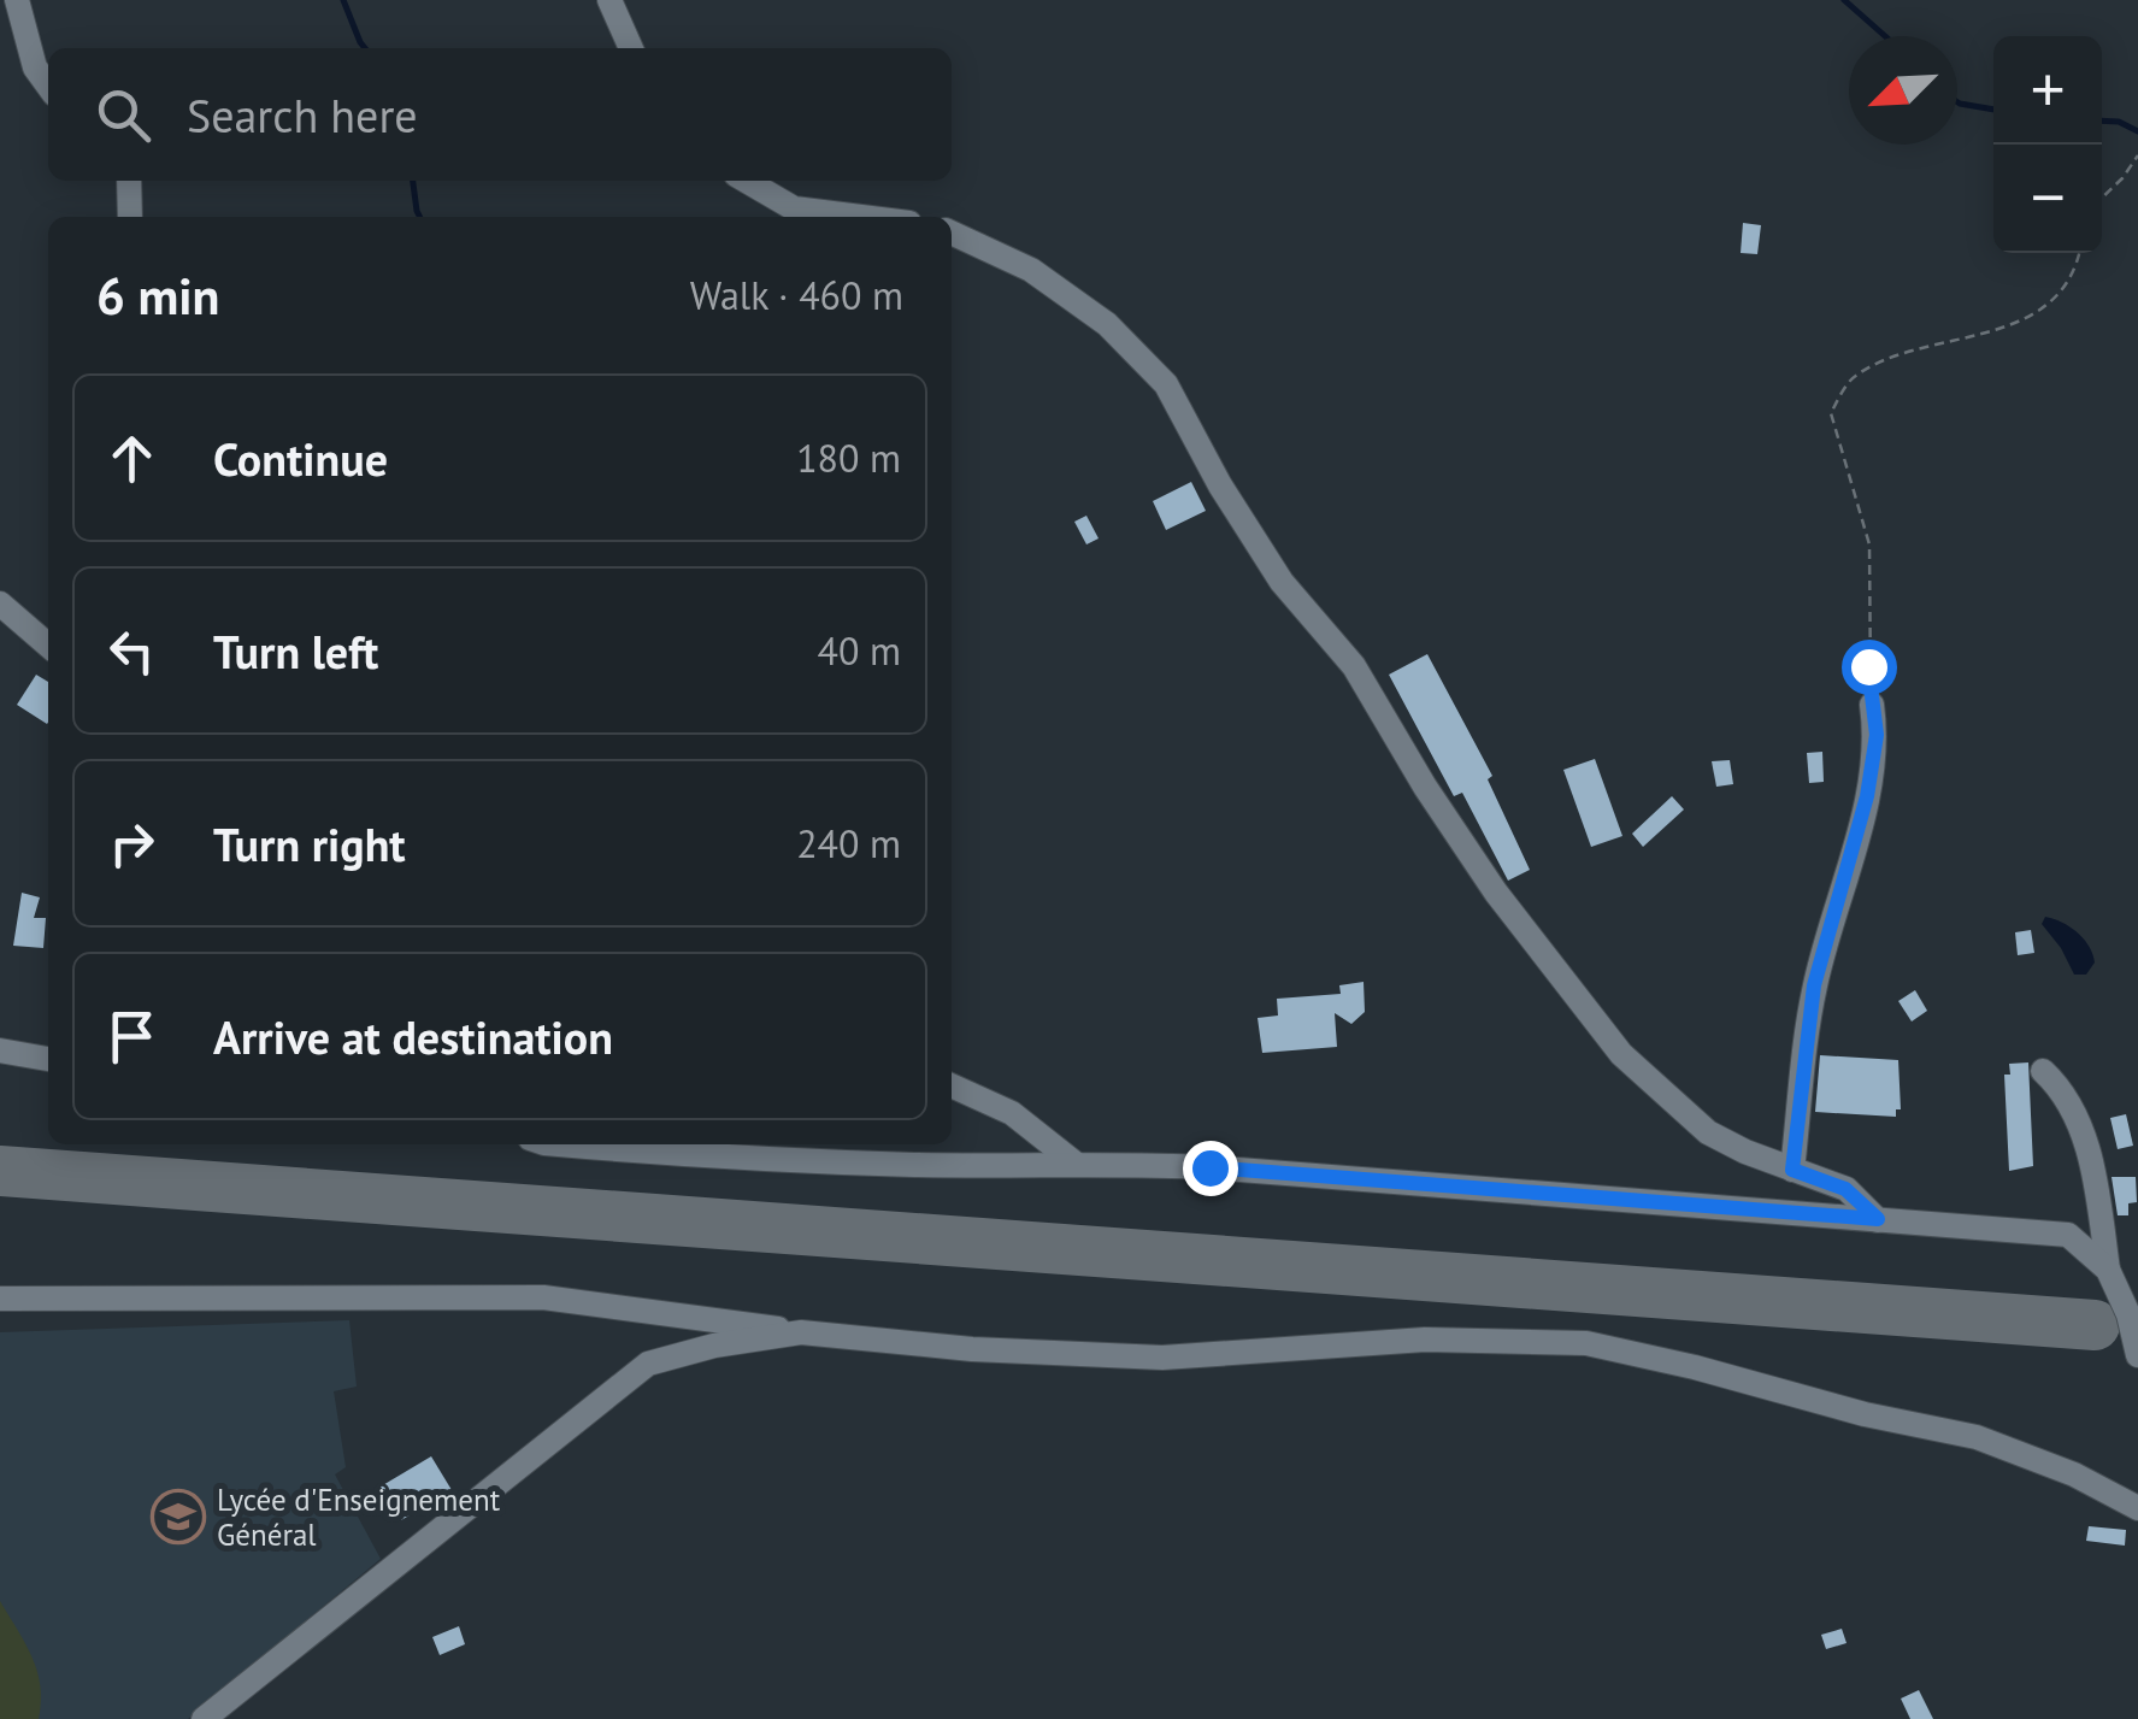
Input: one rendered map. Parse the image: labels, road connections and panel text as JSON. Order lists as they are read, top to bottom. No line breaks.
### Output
{"places":{"school or university":["Lycée d'Enseignement Général"]},"north":"bottom left","page":{"map_buttons":["+","−"],"search":"Search here","heading":["6 min","Walk · 460 m"],"list":[["Continue","180 m"],["Turn left","40 m"],["Turn right","240 m"],"Arrive at destination"]}}
